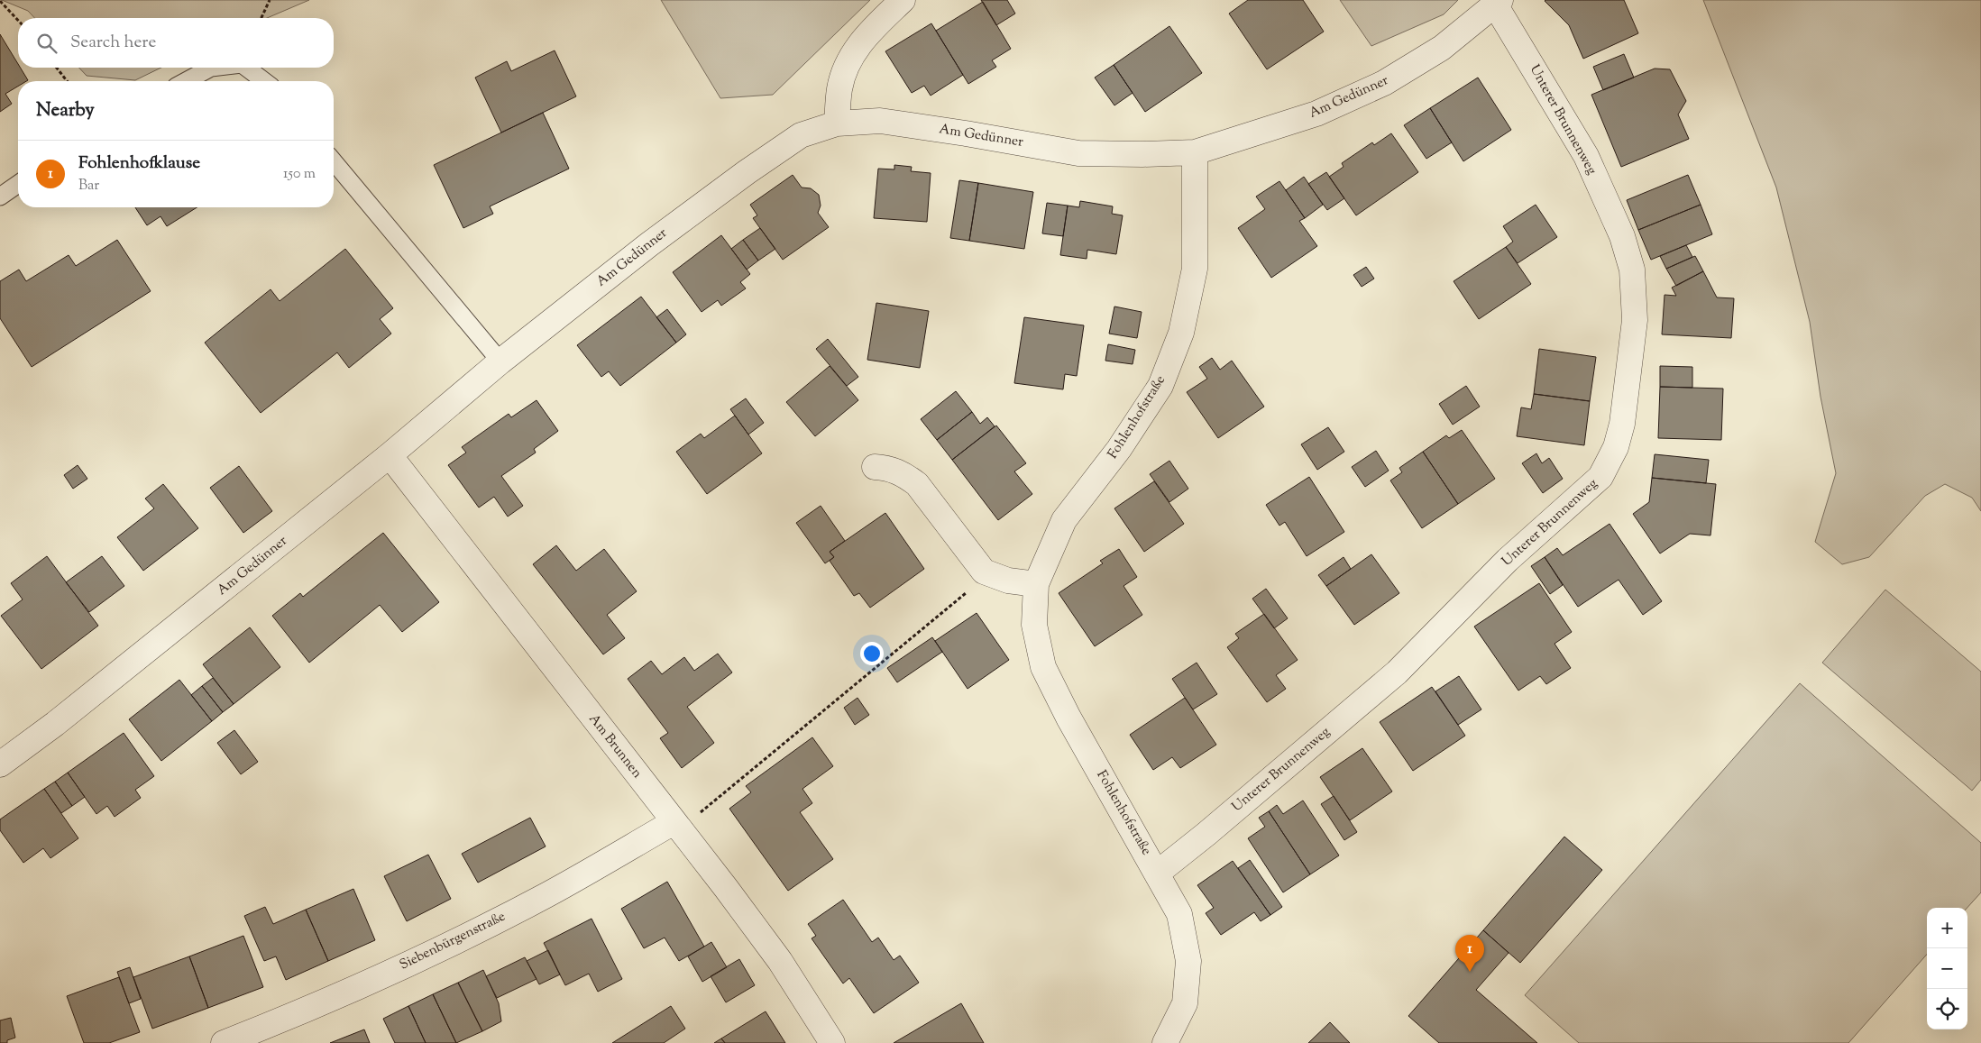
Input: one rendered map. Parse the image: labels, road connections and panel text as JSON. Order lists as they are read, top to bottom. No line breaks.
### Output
{"streets":{"street":["Am Gedünner","Unterer Brunnenweg","Fohlenhofstraße","Am Brunnen","Siebenbürgenstraße"]},"crossings":[["Am Gedünner","Unterer Brunnenweg"],["Am Gedünner","Fohlenhofstraße"],["Am Gedünner","Am Brunnen"],["Unterer Brunnenweg","Fohlenhofstraße"],["Am Brunnen","Siebenbürgenstraße"]],"page":{"search":"Search here","heading":"Nearby","list":[{"mark":"1","name":"Fohlenhofklause","note":"Bar","value":"150 m"}],"map_buttons":["+","−"],"pins":"1"}}
